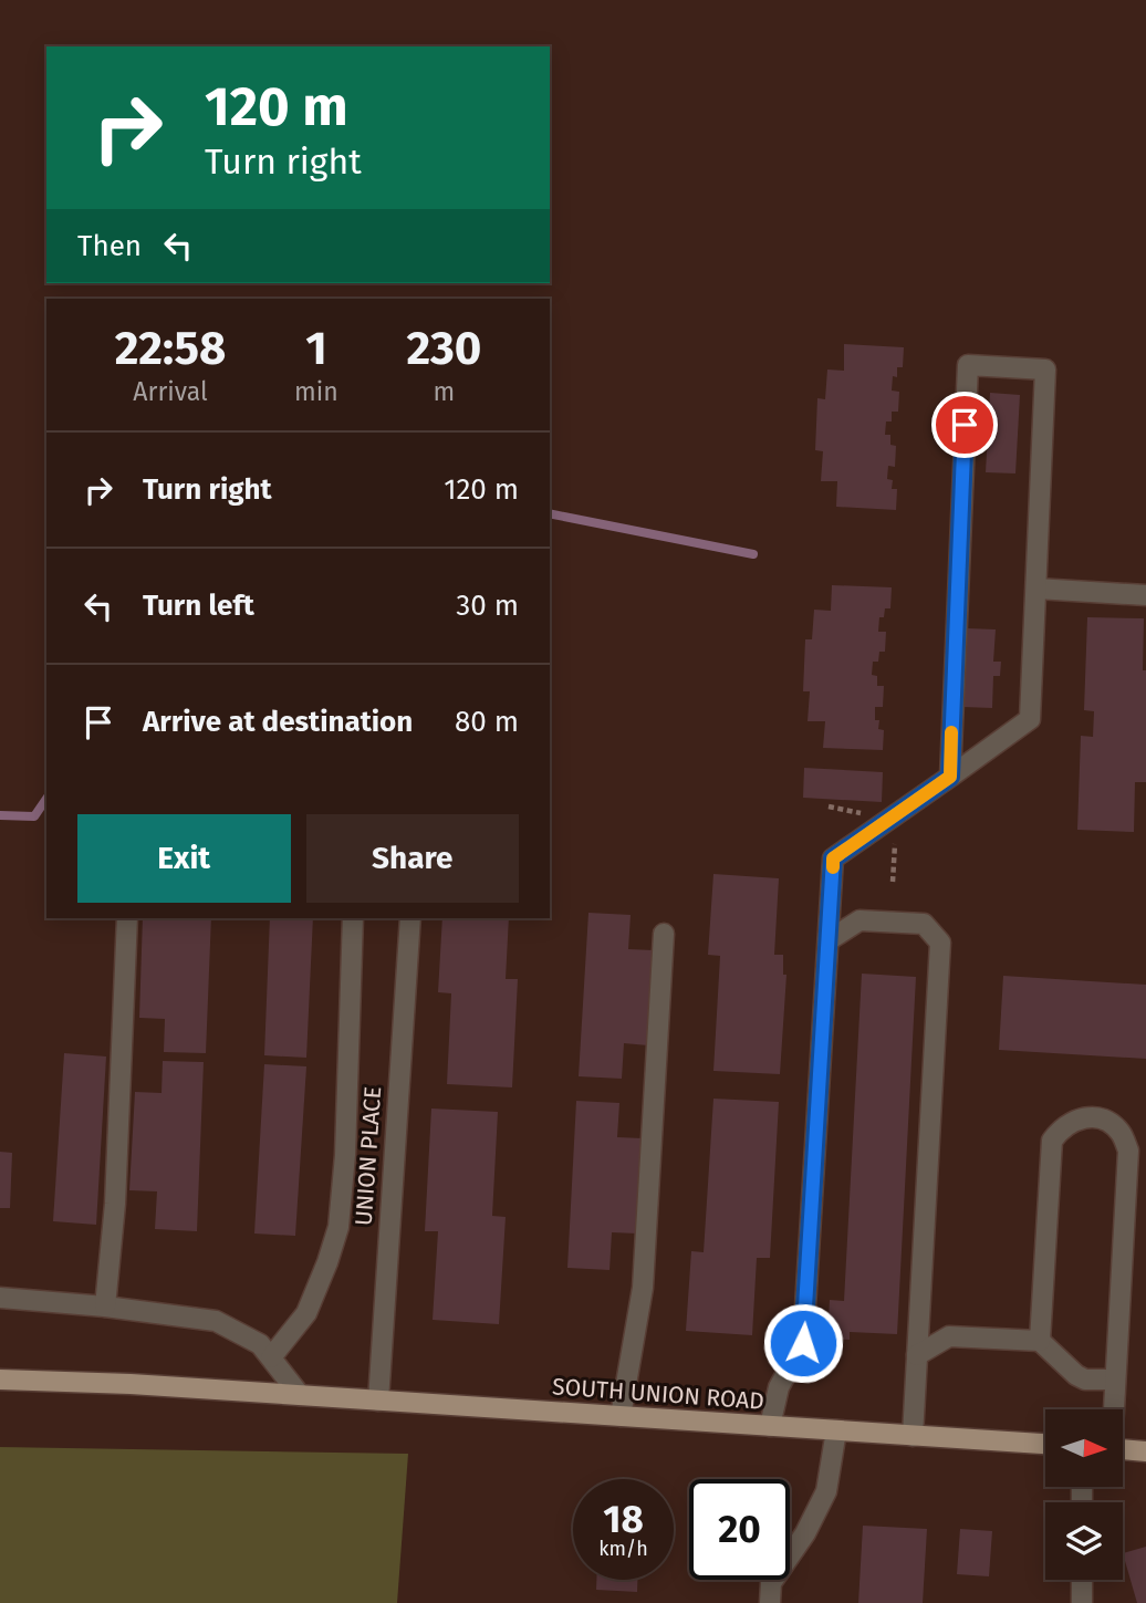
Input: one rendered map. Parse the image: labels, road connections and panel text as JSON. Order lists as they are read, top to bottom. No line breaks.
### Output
{"streets":{"main road":["SOUTH UNION ROAD"],"street":["UNION PLACE"]},"crossings":[["UNION PLACE","SOUTH UNION ROAD"]],"north":"right","page":{"turn":["120 m","Turn right"],"then":"Then","eta":["22:58","Arrival","1","min","230","m"],"list":[{"name":"Turn right","value":"120 m"},{"name":"Turn left","value":"30 m"},{"name":"Arrive at destination","value":"80 m"}],"buttons":["Exit","Share"],"speed":"18 km/h","limit":"20"}}
